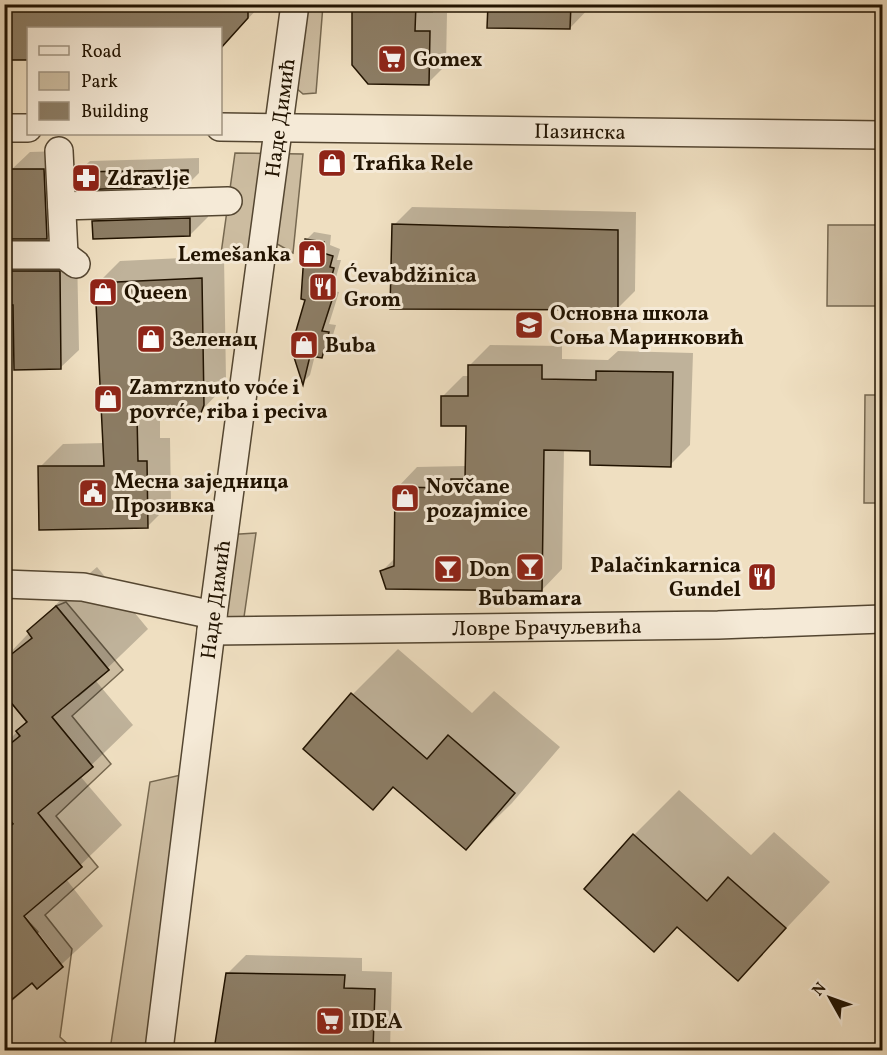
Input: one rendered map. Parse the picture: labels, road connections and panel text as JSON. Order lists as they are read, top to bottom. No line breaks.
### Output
{"streets":{"street":["Наде Димић","Пазинска","Ловре Брачуљевића"]},"crossings":[["Наде Димић","Пазинска"],["Наде Димић","Ловре Брачуљевића"]],"places":{"supermarket":["Gomex","IDEA"],"shop":["Trafika Rele","Lemešanka","Queen","Зеленац","Buba","Zamrznuto voće i povrće, riba i peciva","Novčane pozajmice"],"pharmacy":["Zdravlje"],"restaurant":["Ćevabdžinica Grom","Palačinkarnica Gundel"],"school or university":["Основна школа Соња Маринковић"],"public building":["Месна заједница Прозивка"],"bar":["Bubamara","Don"]},"legend":["Road","Park","Building"],"north":"top left"}
